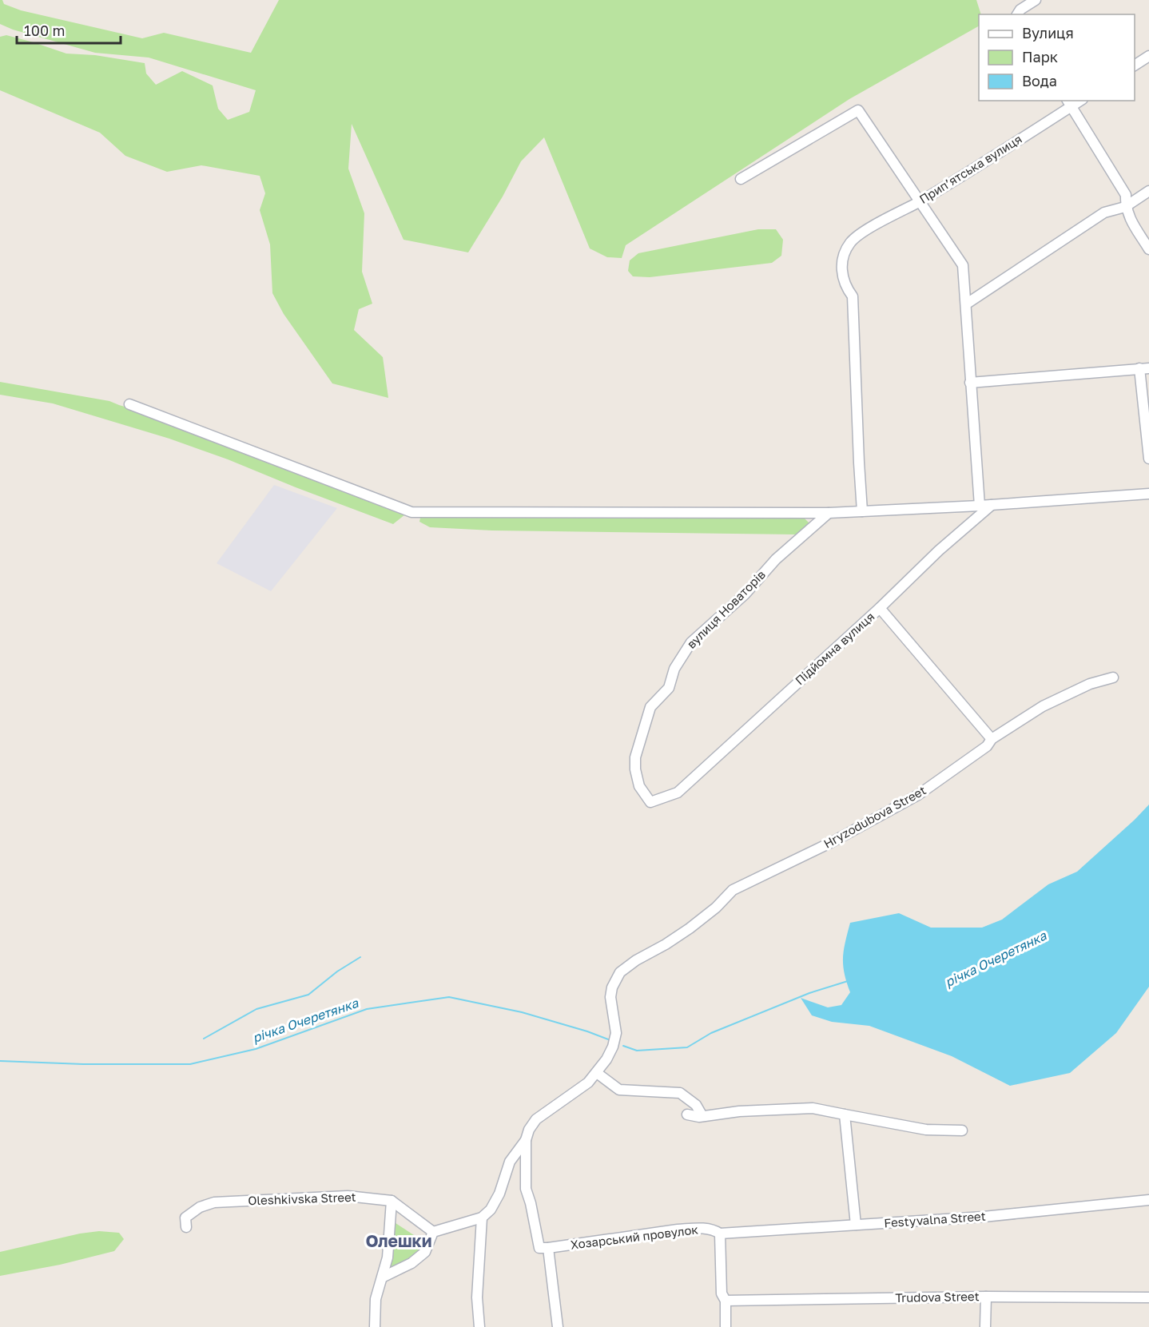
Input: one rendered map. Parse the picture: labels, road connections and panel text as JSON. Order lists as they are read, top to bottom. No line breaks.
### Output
{"streets":{"street":["Прип’ятська вулиця","вулиця Новаторів","Підйомна вулиця","Hryzodubova Street","Oleshkivska Street","Festyvalna Street","Хозарський провулок","Trudova Street"]},"crossings":[["вулиця Новаторів","Підйомна вулиця"],["Festyvalna Street","Хозарський провулок"]],"districts":["Олешки"],"water":["річка Очеретянка"],"legend":["Вулиця","Парк","Вода"],"scale_bar":"100 m"}
